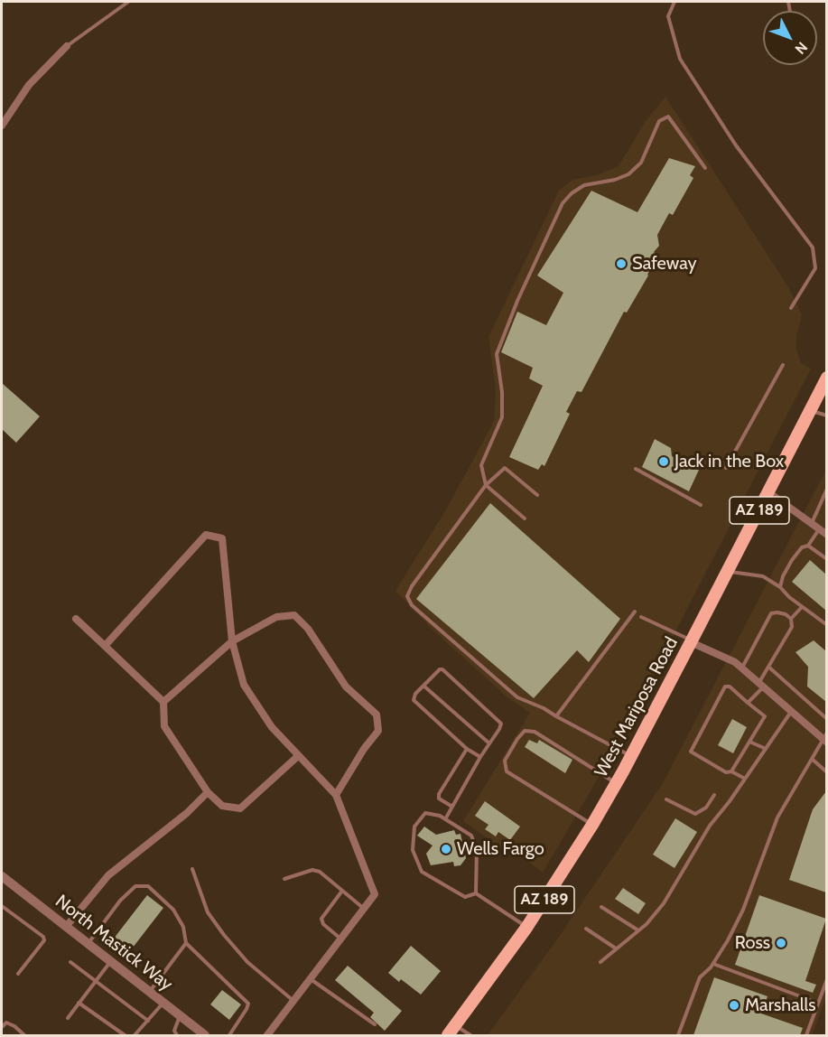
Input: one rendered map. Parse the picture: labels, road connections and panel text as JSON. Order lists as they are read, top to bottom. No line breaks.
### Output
{"streets":{"main road":["AZ 189","West Mariposa Road"],"street":["North Mastick Way"]},"places":["Safeway","Jack in the Box","Wells Fargo","Ross","Marshalls"],"north":"bottom right"}
